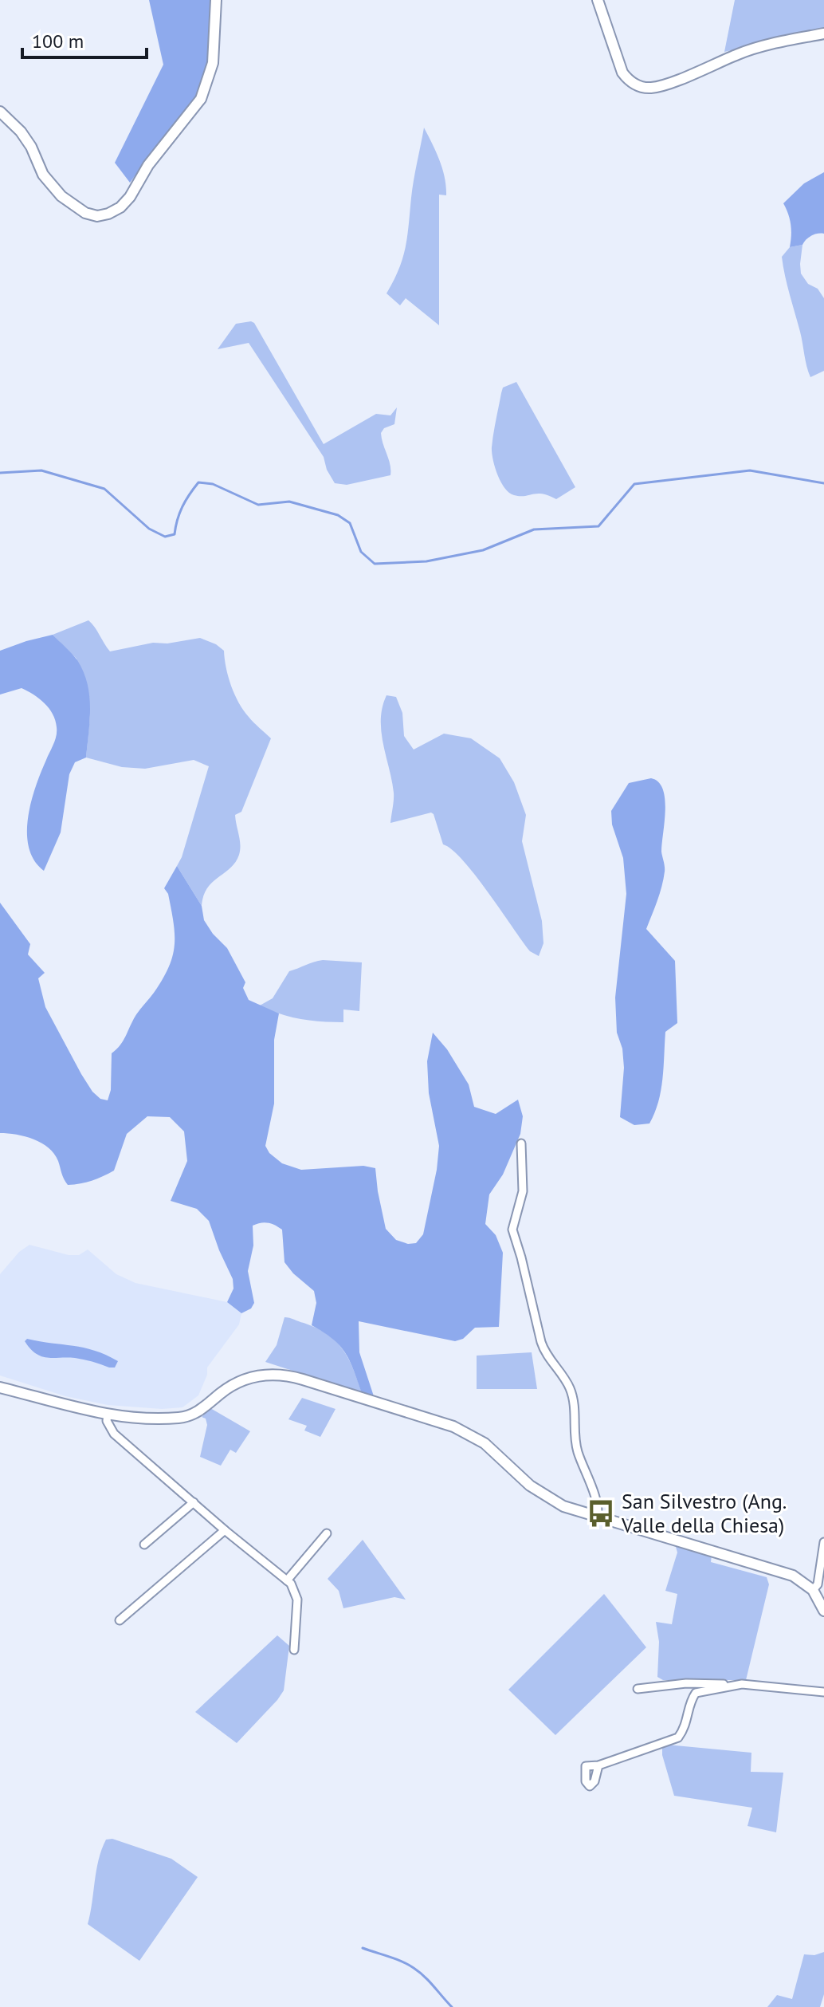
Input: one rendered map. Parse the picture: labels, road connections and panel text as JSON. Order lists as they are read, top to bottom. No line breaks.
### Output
{"places":{"bus stop":["San Silvestro (Ang. Valle della Chiesa)"]},"scale_bar":"100 m"}
